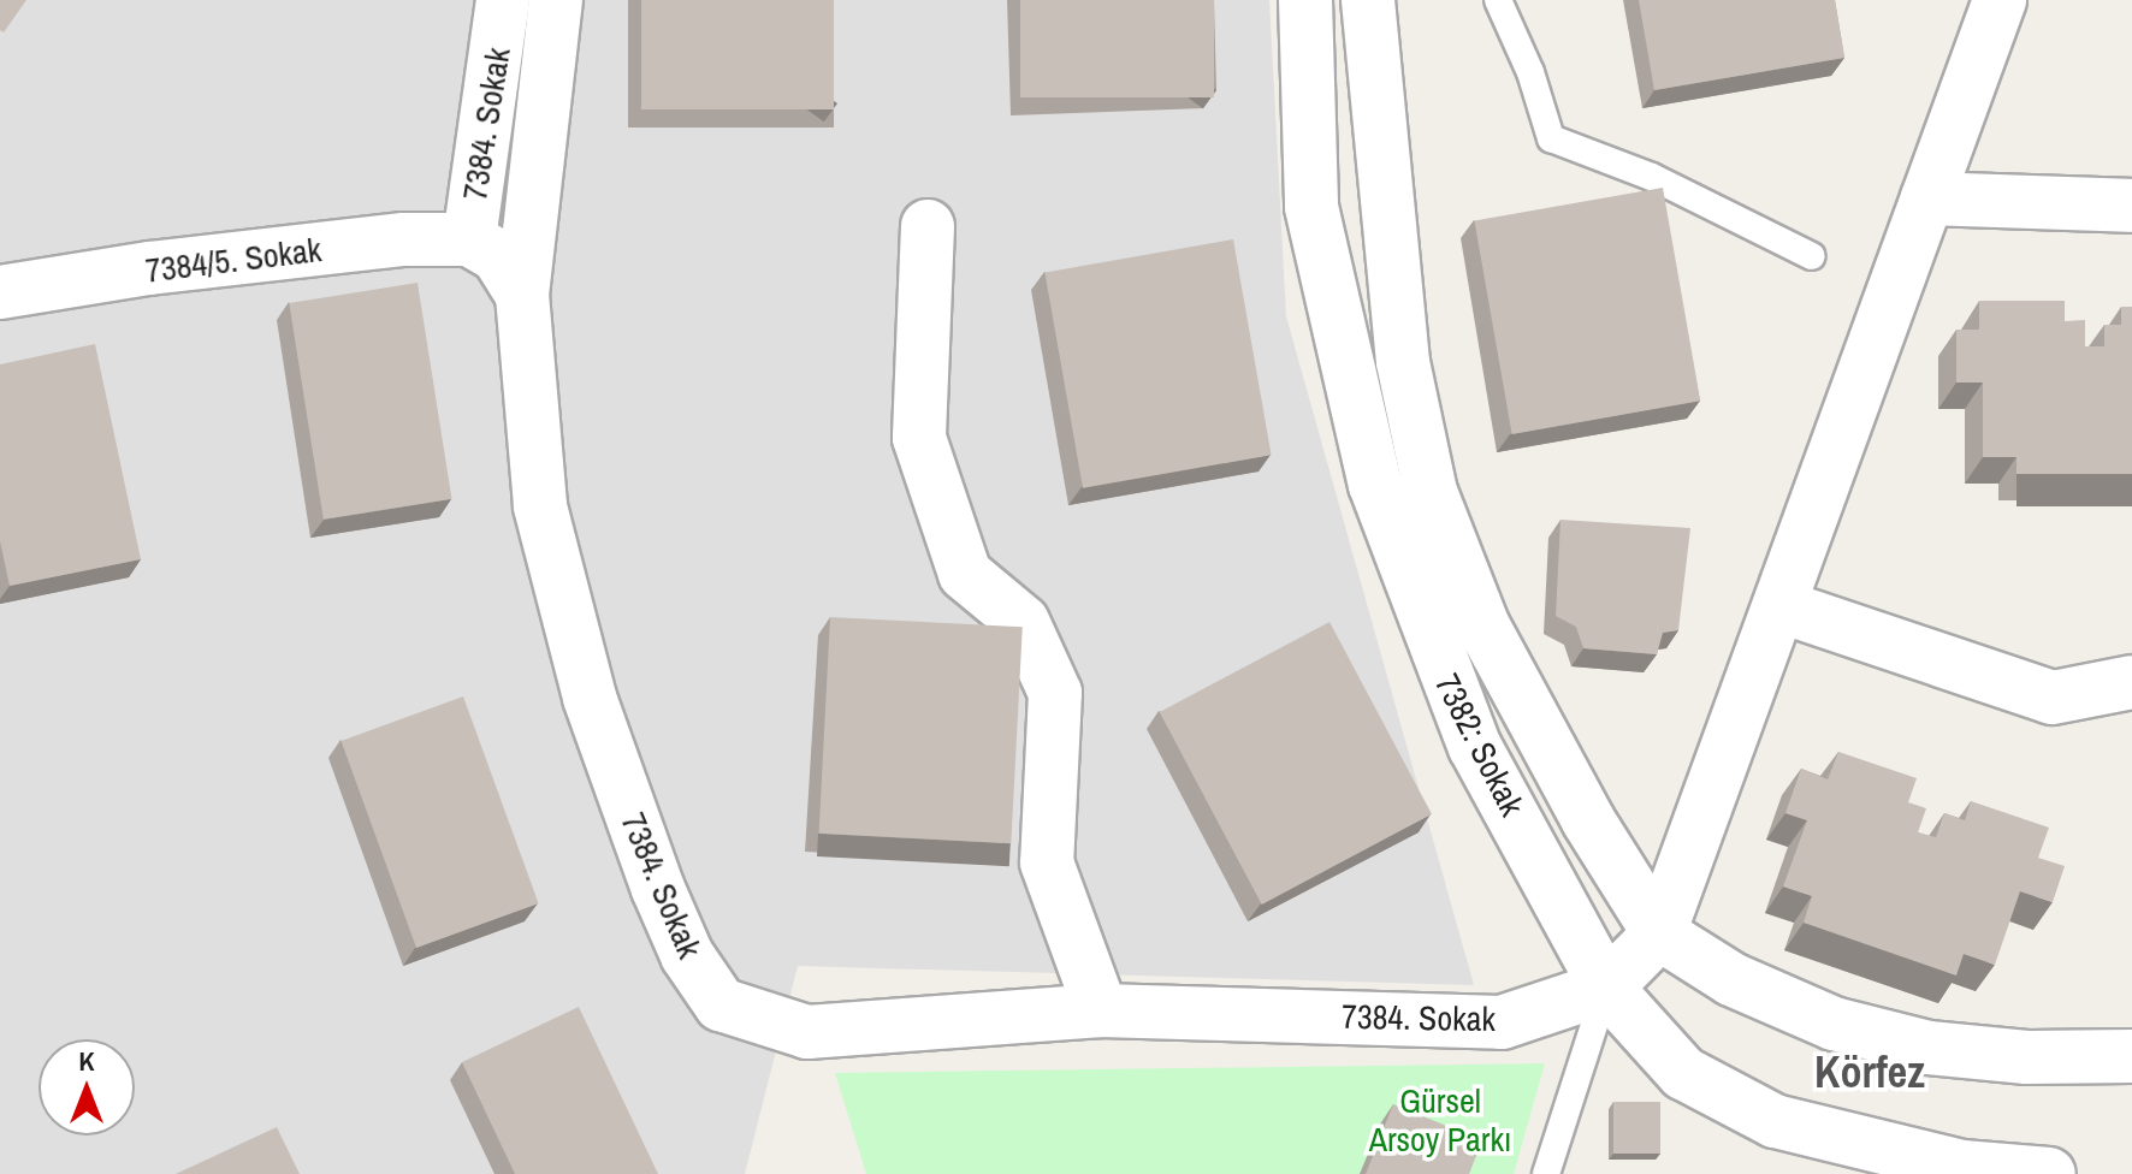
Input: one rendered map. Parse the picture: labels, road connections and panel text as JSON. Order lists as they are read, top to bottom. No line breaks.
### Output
{"streets":{"street":["7384. Sokak","7384/5. Sokak","7382: Sokak"]},"crossings":[["7384. Sokak","7384/5. Sokak"],["7384. Sokak","7382: Sokak"]],"districts":["Körfez"],"parks":["Gürsel Arsoy Parkı"],"north":"top"}
